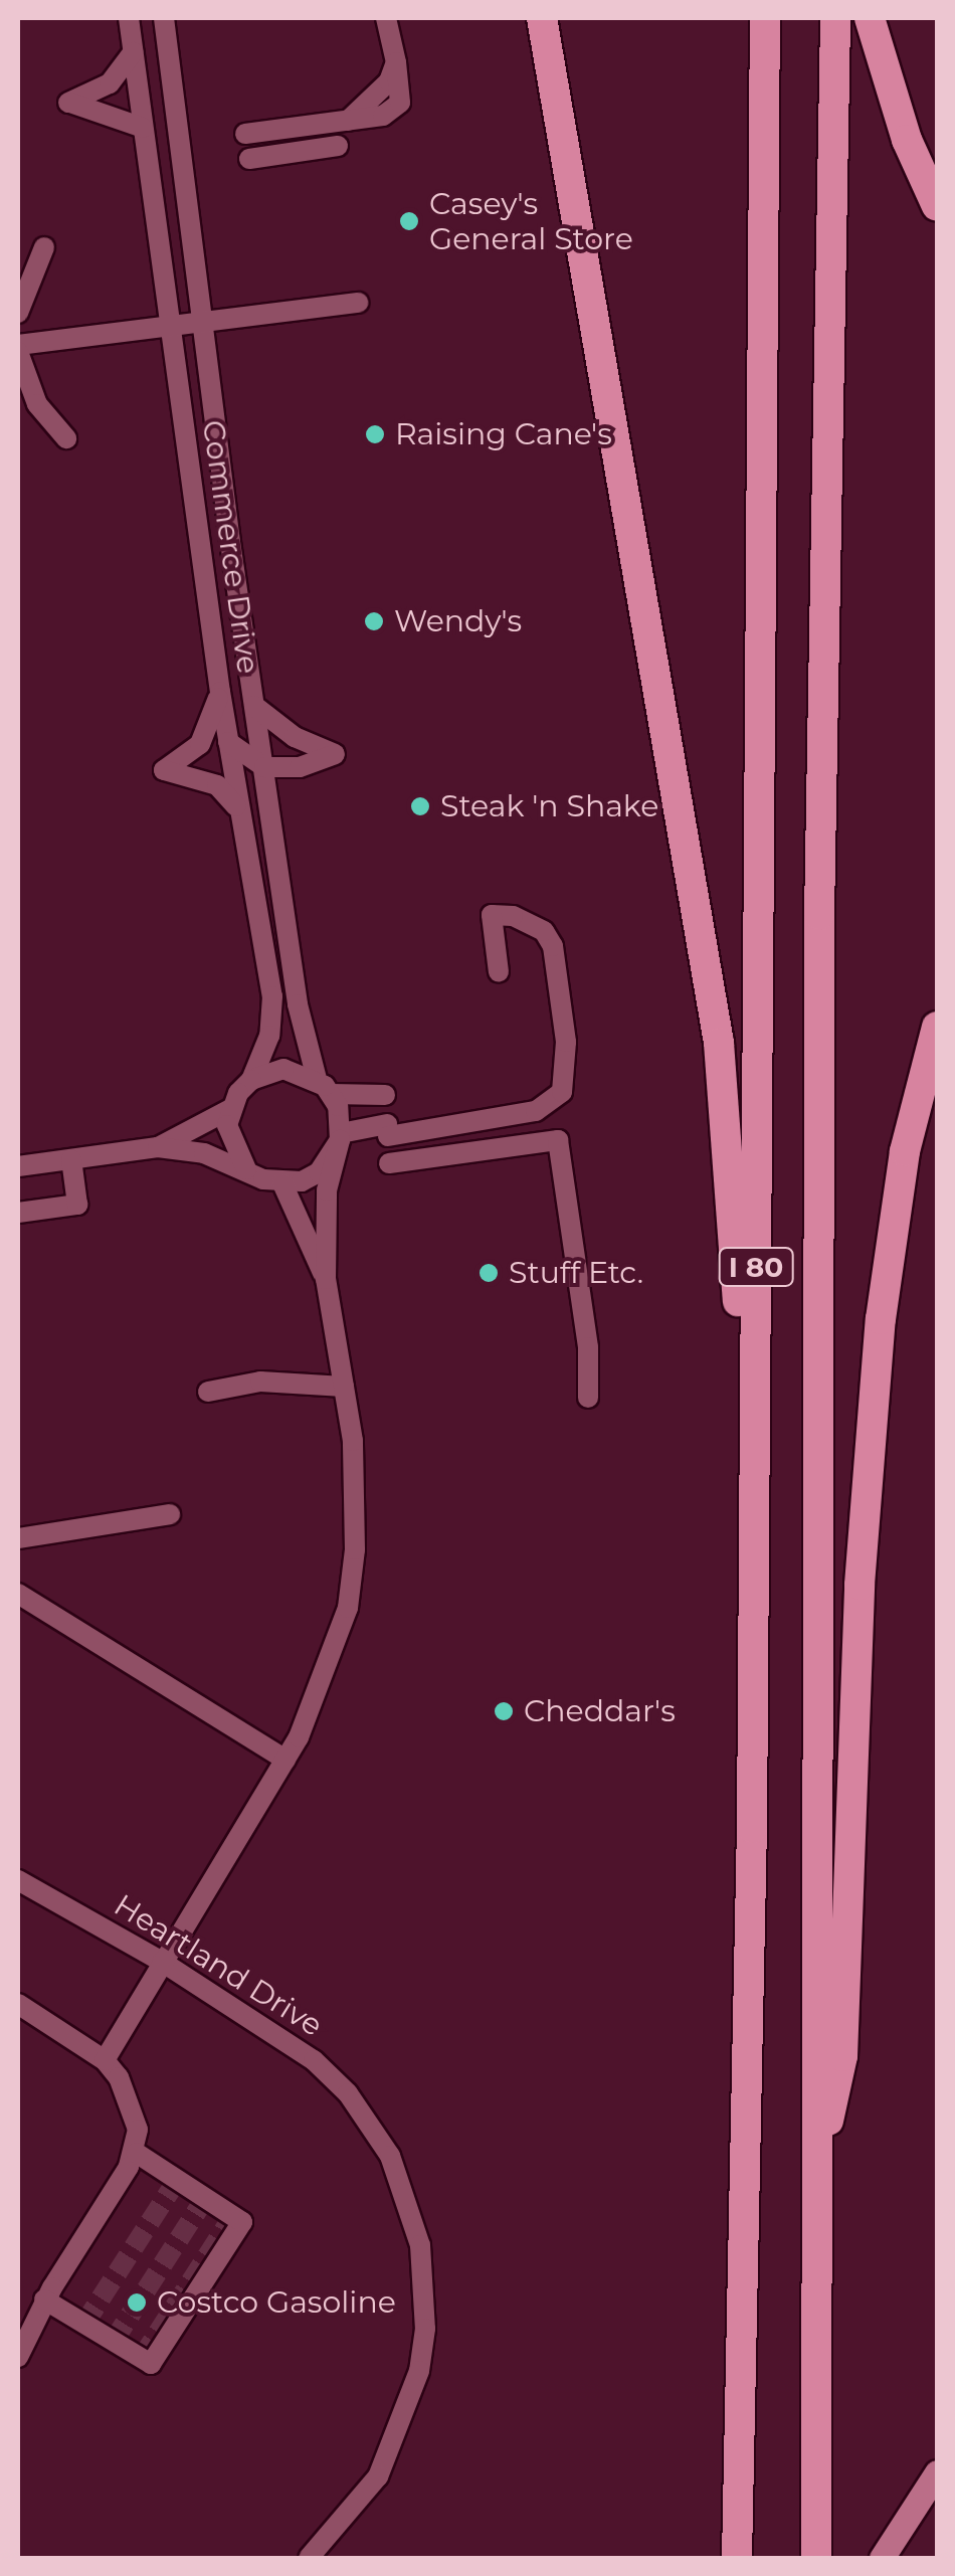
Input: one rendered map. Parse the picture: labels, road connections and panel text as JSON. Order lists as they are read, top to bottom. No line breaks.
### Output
{"streets":{"highway":["I 80"],"street":["Commerce Drive","Heartland Drive"]},"places":["Casey's General Store","Raising Cane's","Wendy's","Steak 'n Shake","Stuff Etc.","Cheddar's","Costco Gasoline"]}
